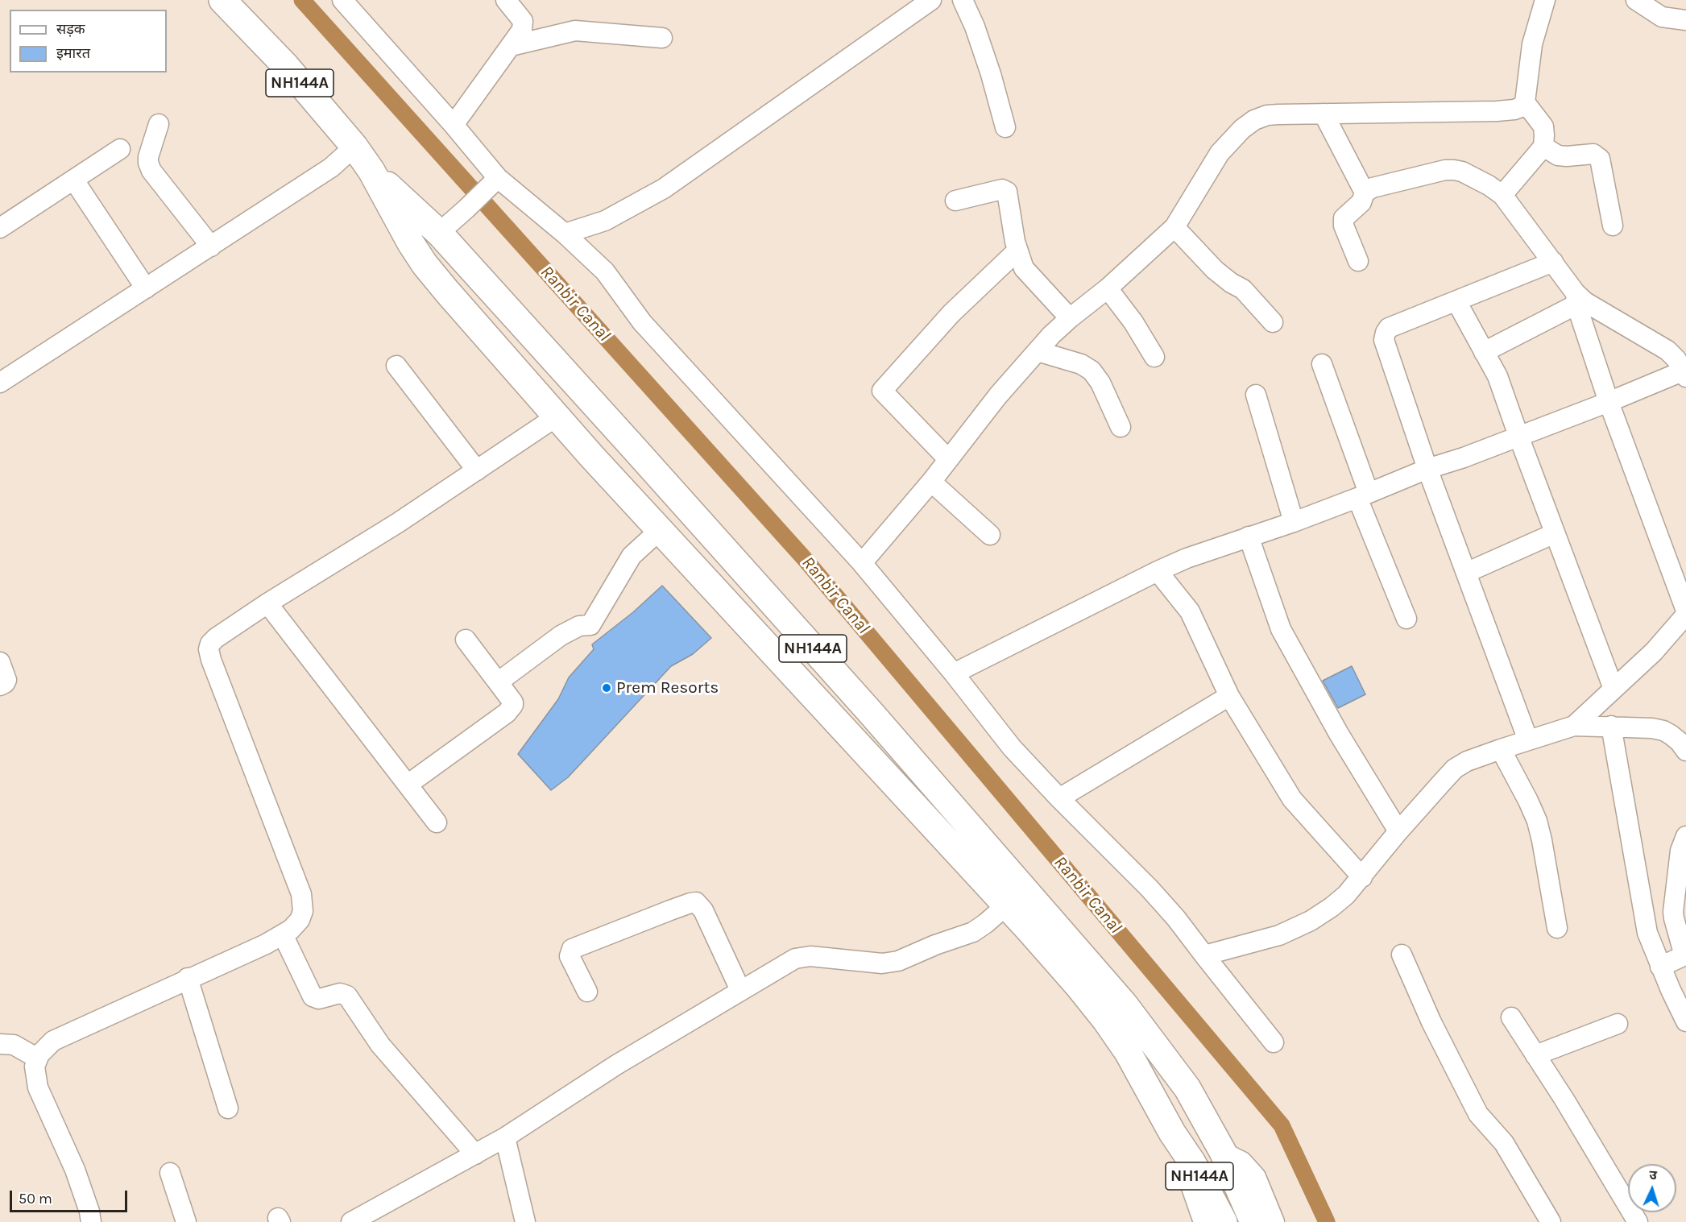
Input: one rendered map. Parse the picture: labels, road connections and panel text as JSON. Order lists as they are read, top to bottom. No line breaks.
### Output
{"streets":{"highway":["NH144A"]},"water":["Ranbir Canal"],"places":["Prem Resorts"],"legend":["सड़क","इमारत"],"scale_bar":"50 m","north":"top"}
